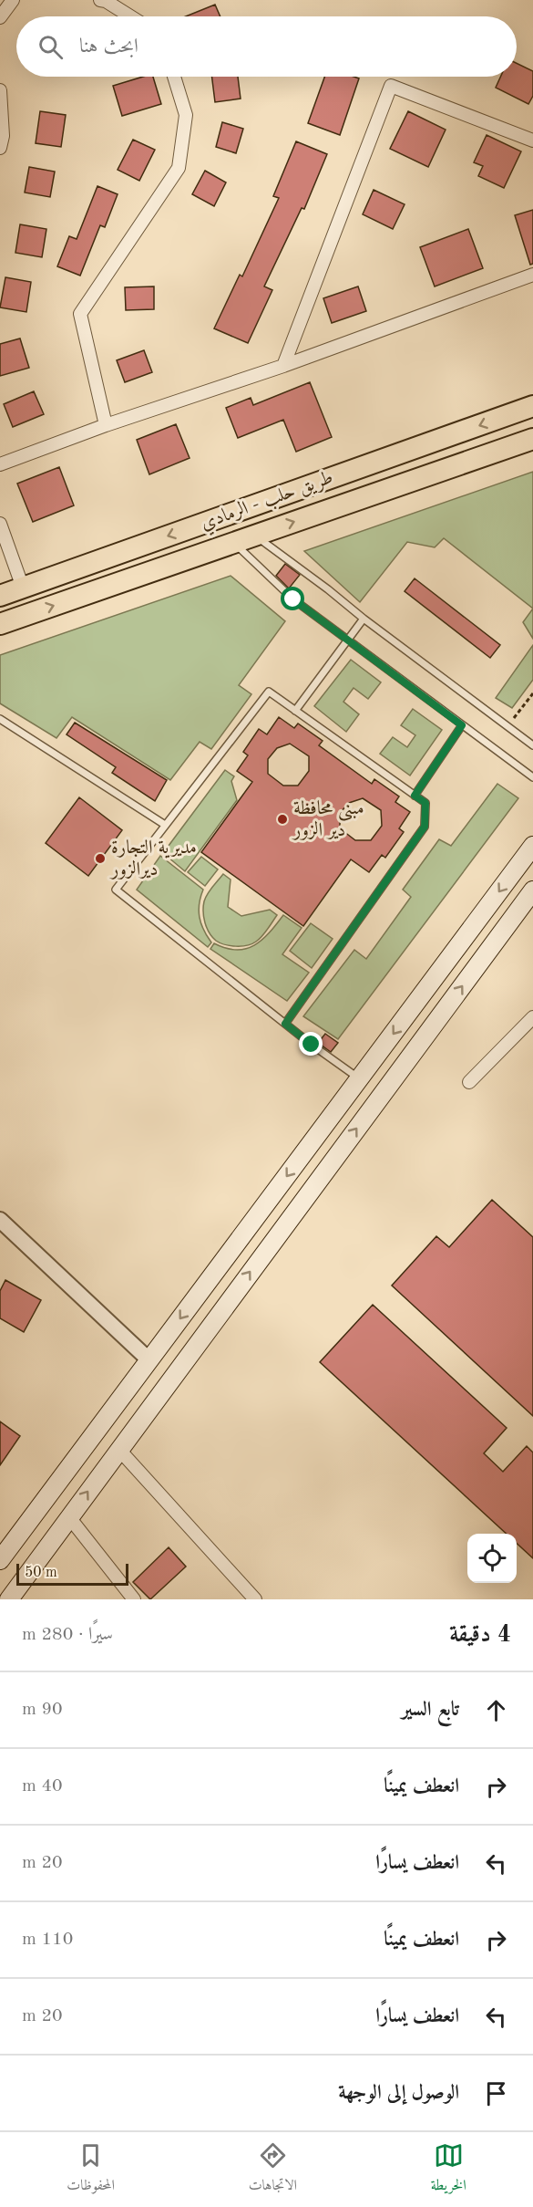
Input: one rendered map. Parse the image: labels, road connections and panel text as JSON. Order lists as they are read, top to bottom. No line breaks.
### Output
{"streets":{"highway":["طريق حلب - الرمادي"]},"places":["مبنى محافظة دير الزور","مديرية التجارة ديرالزور"],"scale_bar":"50 m","page":{"search":"ابحث هنا","scale":"50 m","heading":["4 دقيقة","سيرًا · 280 m"],"list":[["تابع السير","90 m"],["انعطف يمينًا","40 m"],["انعطف يسارًا","20 m"],["انعطف يمينًا","110 m"],["انعطف يسارًا","20 m"],"الوصول إلى الوجهة"],"nav":["الخريطة","الاتجاهات","المحفوظات"]}}
